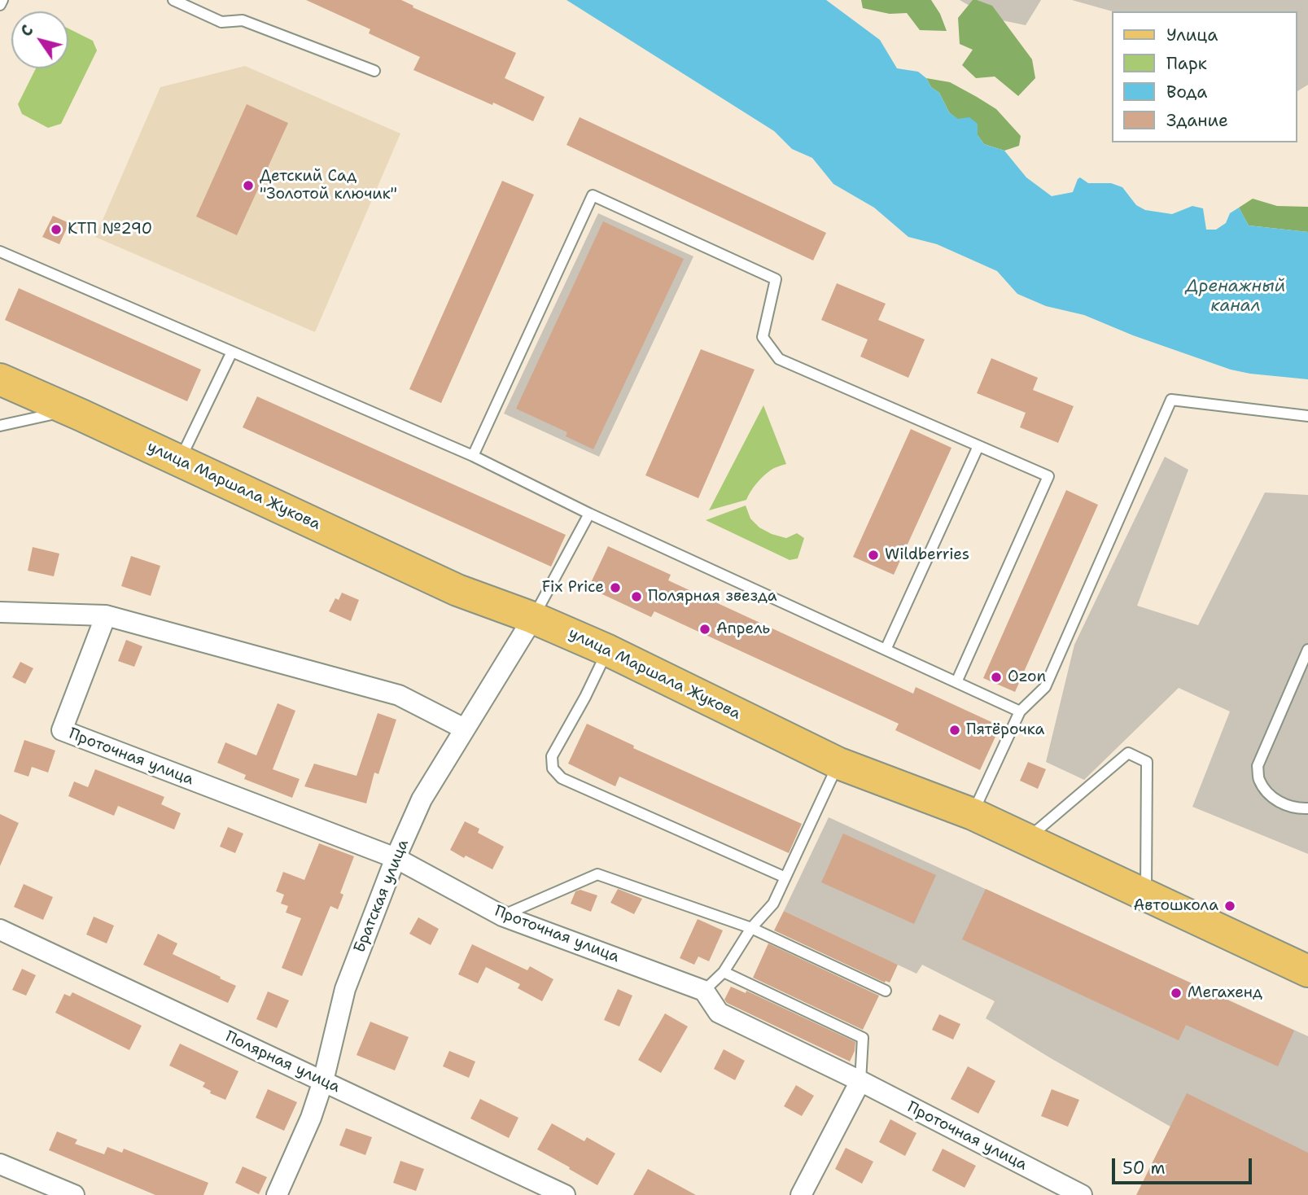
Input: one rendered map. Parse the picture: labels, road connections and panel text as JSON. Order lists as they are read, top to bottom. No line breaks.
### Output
{"streets":{"main road":["улица Маршала Жукова"],"street":["Проточная улица","Братская улица","Полярная улица"]},"crossings":[["улица Маршала Жукова","Братская улица"],["Проточная улица","Братская улица"],["Братская улица","Полярная улица"]],"water":["Дренажный канал"],"places":["Детский Сад \"Золотой ключик\"","КТП №290","Wildberries","Fix Price","Полярная звезда","Апрель","Ozon","Пятёрочка","Автошкола","Мегахенд"],"legend":["Улица","Парк","Вода","Здание"],"scale_bar":"50 m","north":"top left"}
